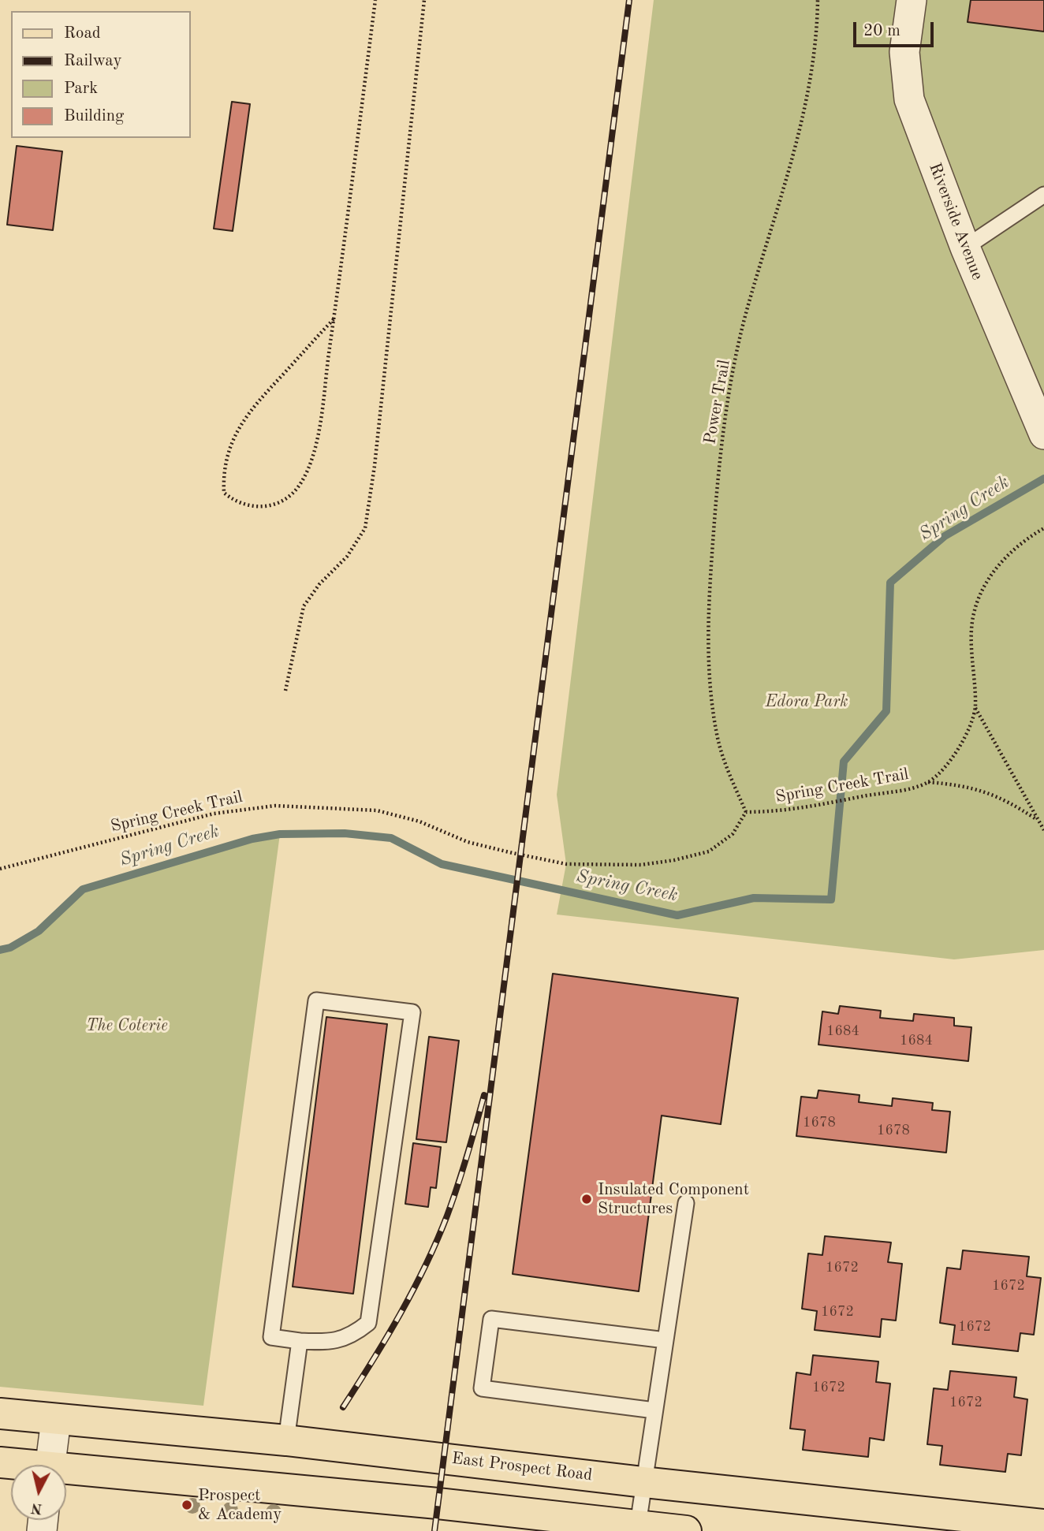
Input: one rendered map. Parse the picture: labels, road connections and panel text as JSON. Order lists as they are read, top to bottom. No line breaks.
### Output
{"streets":{"main road":["East Prospect Road"],"street":["Riverside Avenue"],"path":["Power Trail","Spring Creek Trail"]},"crossings":[["Power Trail","Spring Creek Trail"]],"water":["Spring Creek"],"parks":["Edora Park","The Coterie"],"places":["Insulated Component Structures","Prospect & Academy"],"house_numbers":["1684","1684","1678","1678","1672","1672","1672","1672","1672","1672"],"legend":["Road","Railway","Park","Building"],"scale_bar":"20 m","north":"bottom"}
